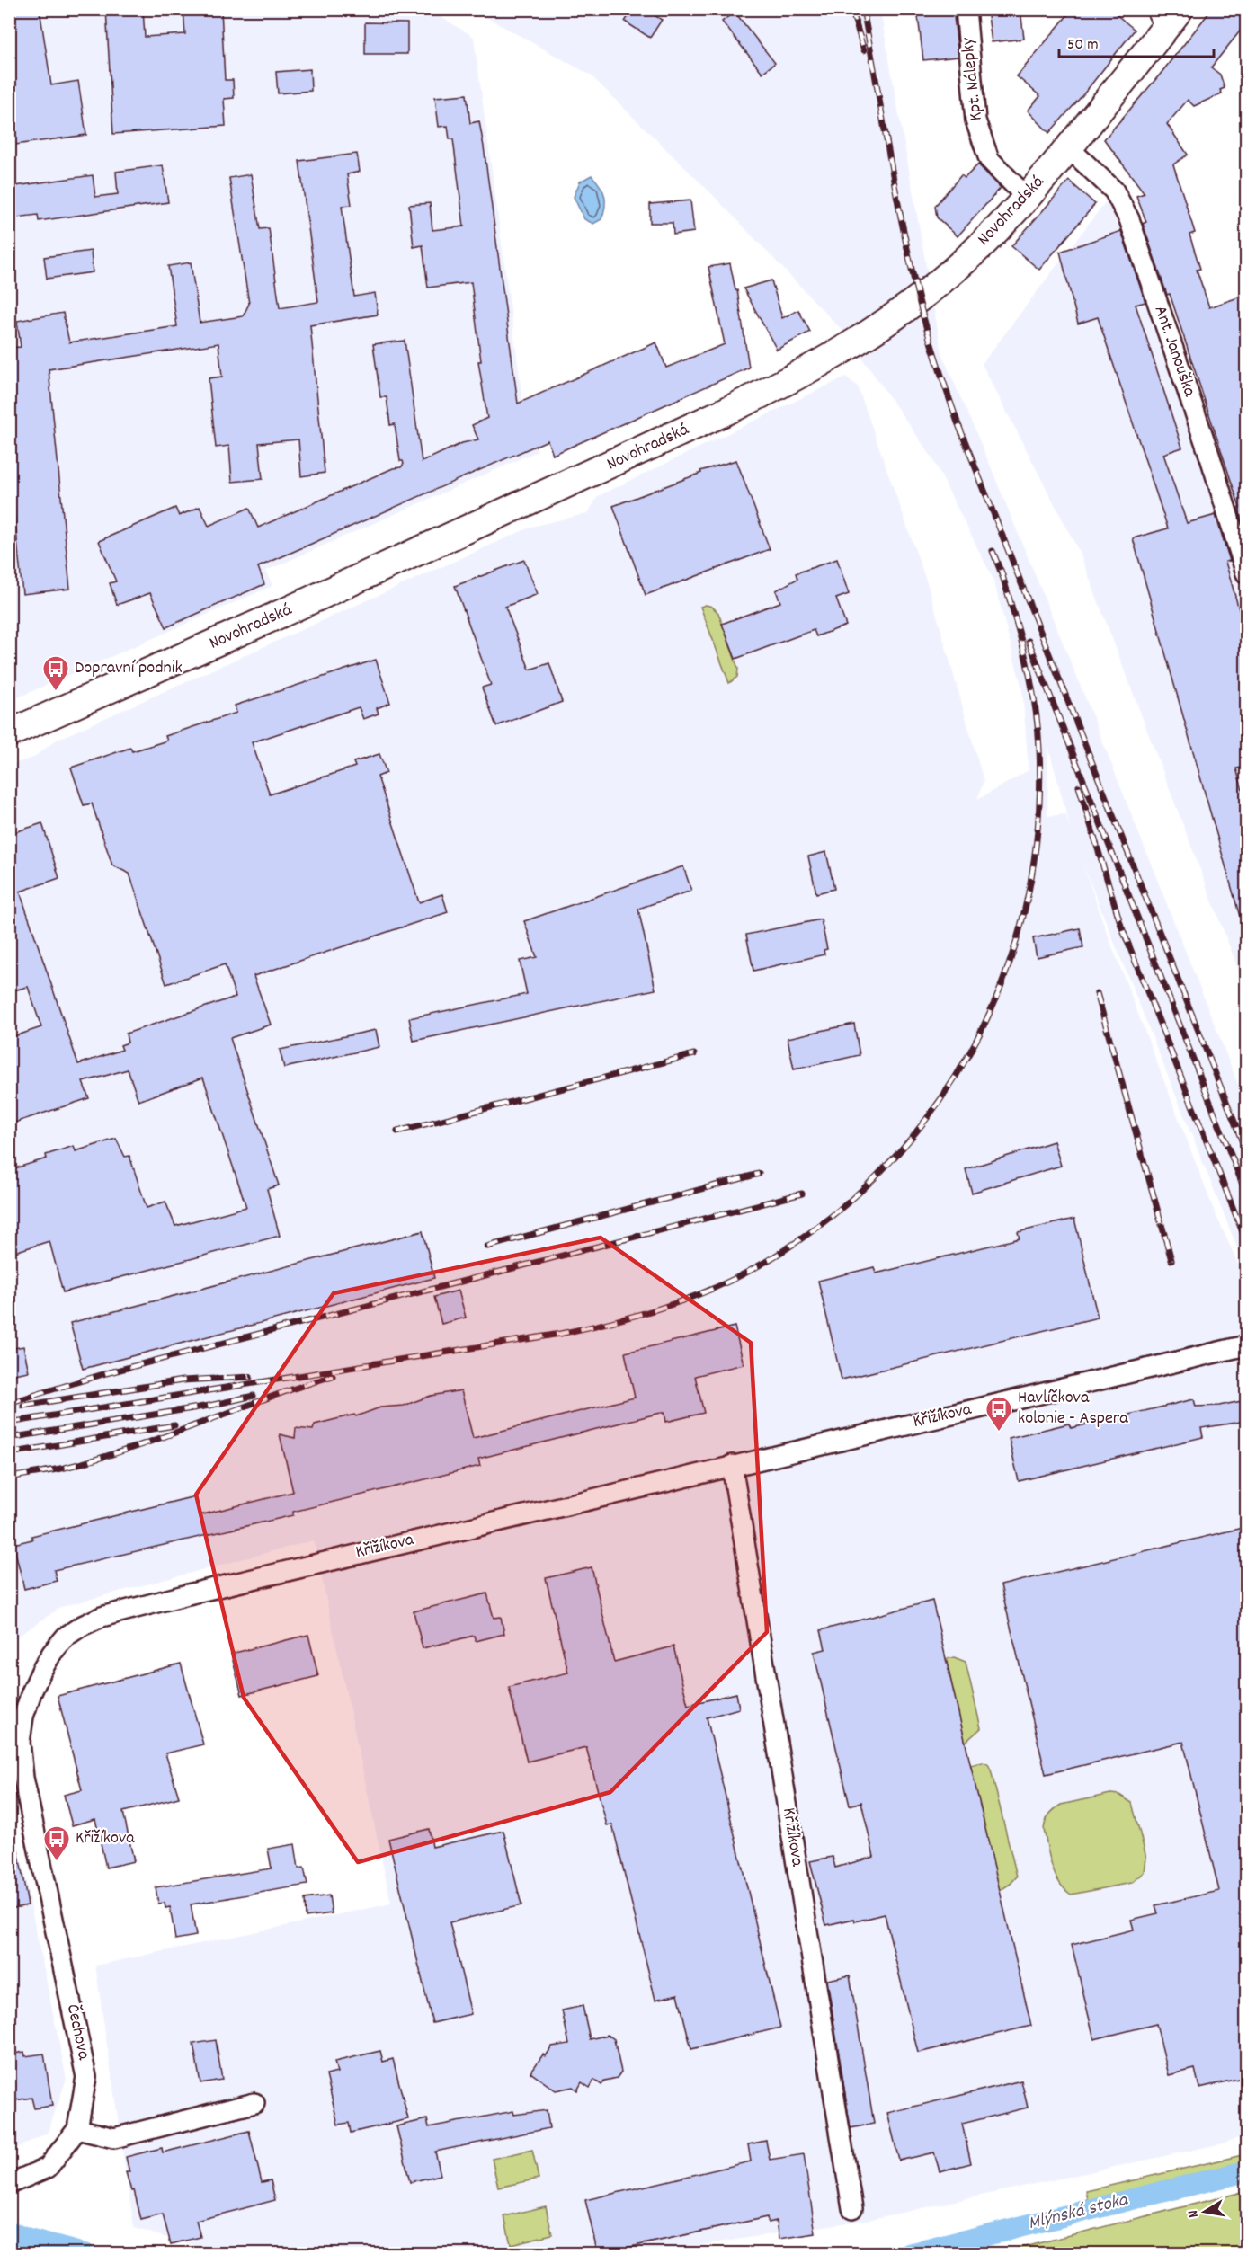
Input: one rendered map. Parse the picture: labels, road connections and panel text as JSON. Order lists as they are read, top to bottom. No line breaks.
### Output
{"streets":{"main road":["Novohradská"],"street":["Kpt. Nálepky","Ant. Janouška","Křižíkova","Čechova"]},"crossings":[["Kpt. Nálepky","Novohradská"],["Novohradská","Ant. Janouška"],["Křižíkova","Čechova"]],"water":["Mlýnská stoka"],"places":{"bus stop":["Dopravní podnik","Havlíčkova kolonie - Aspera","Křižíkova"]},"scale_bar":"50 m","north":"left"}
